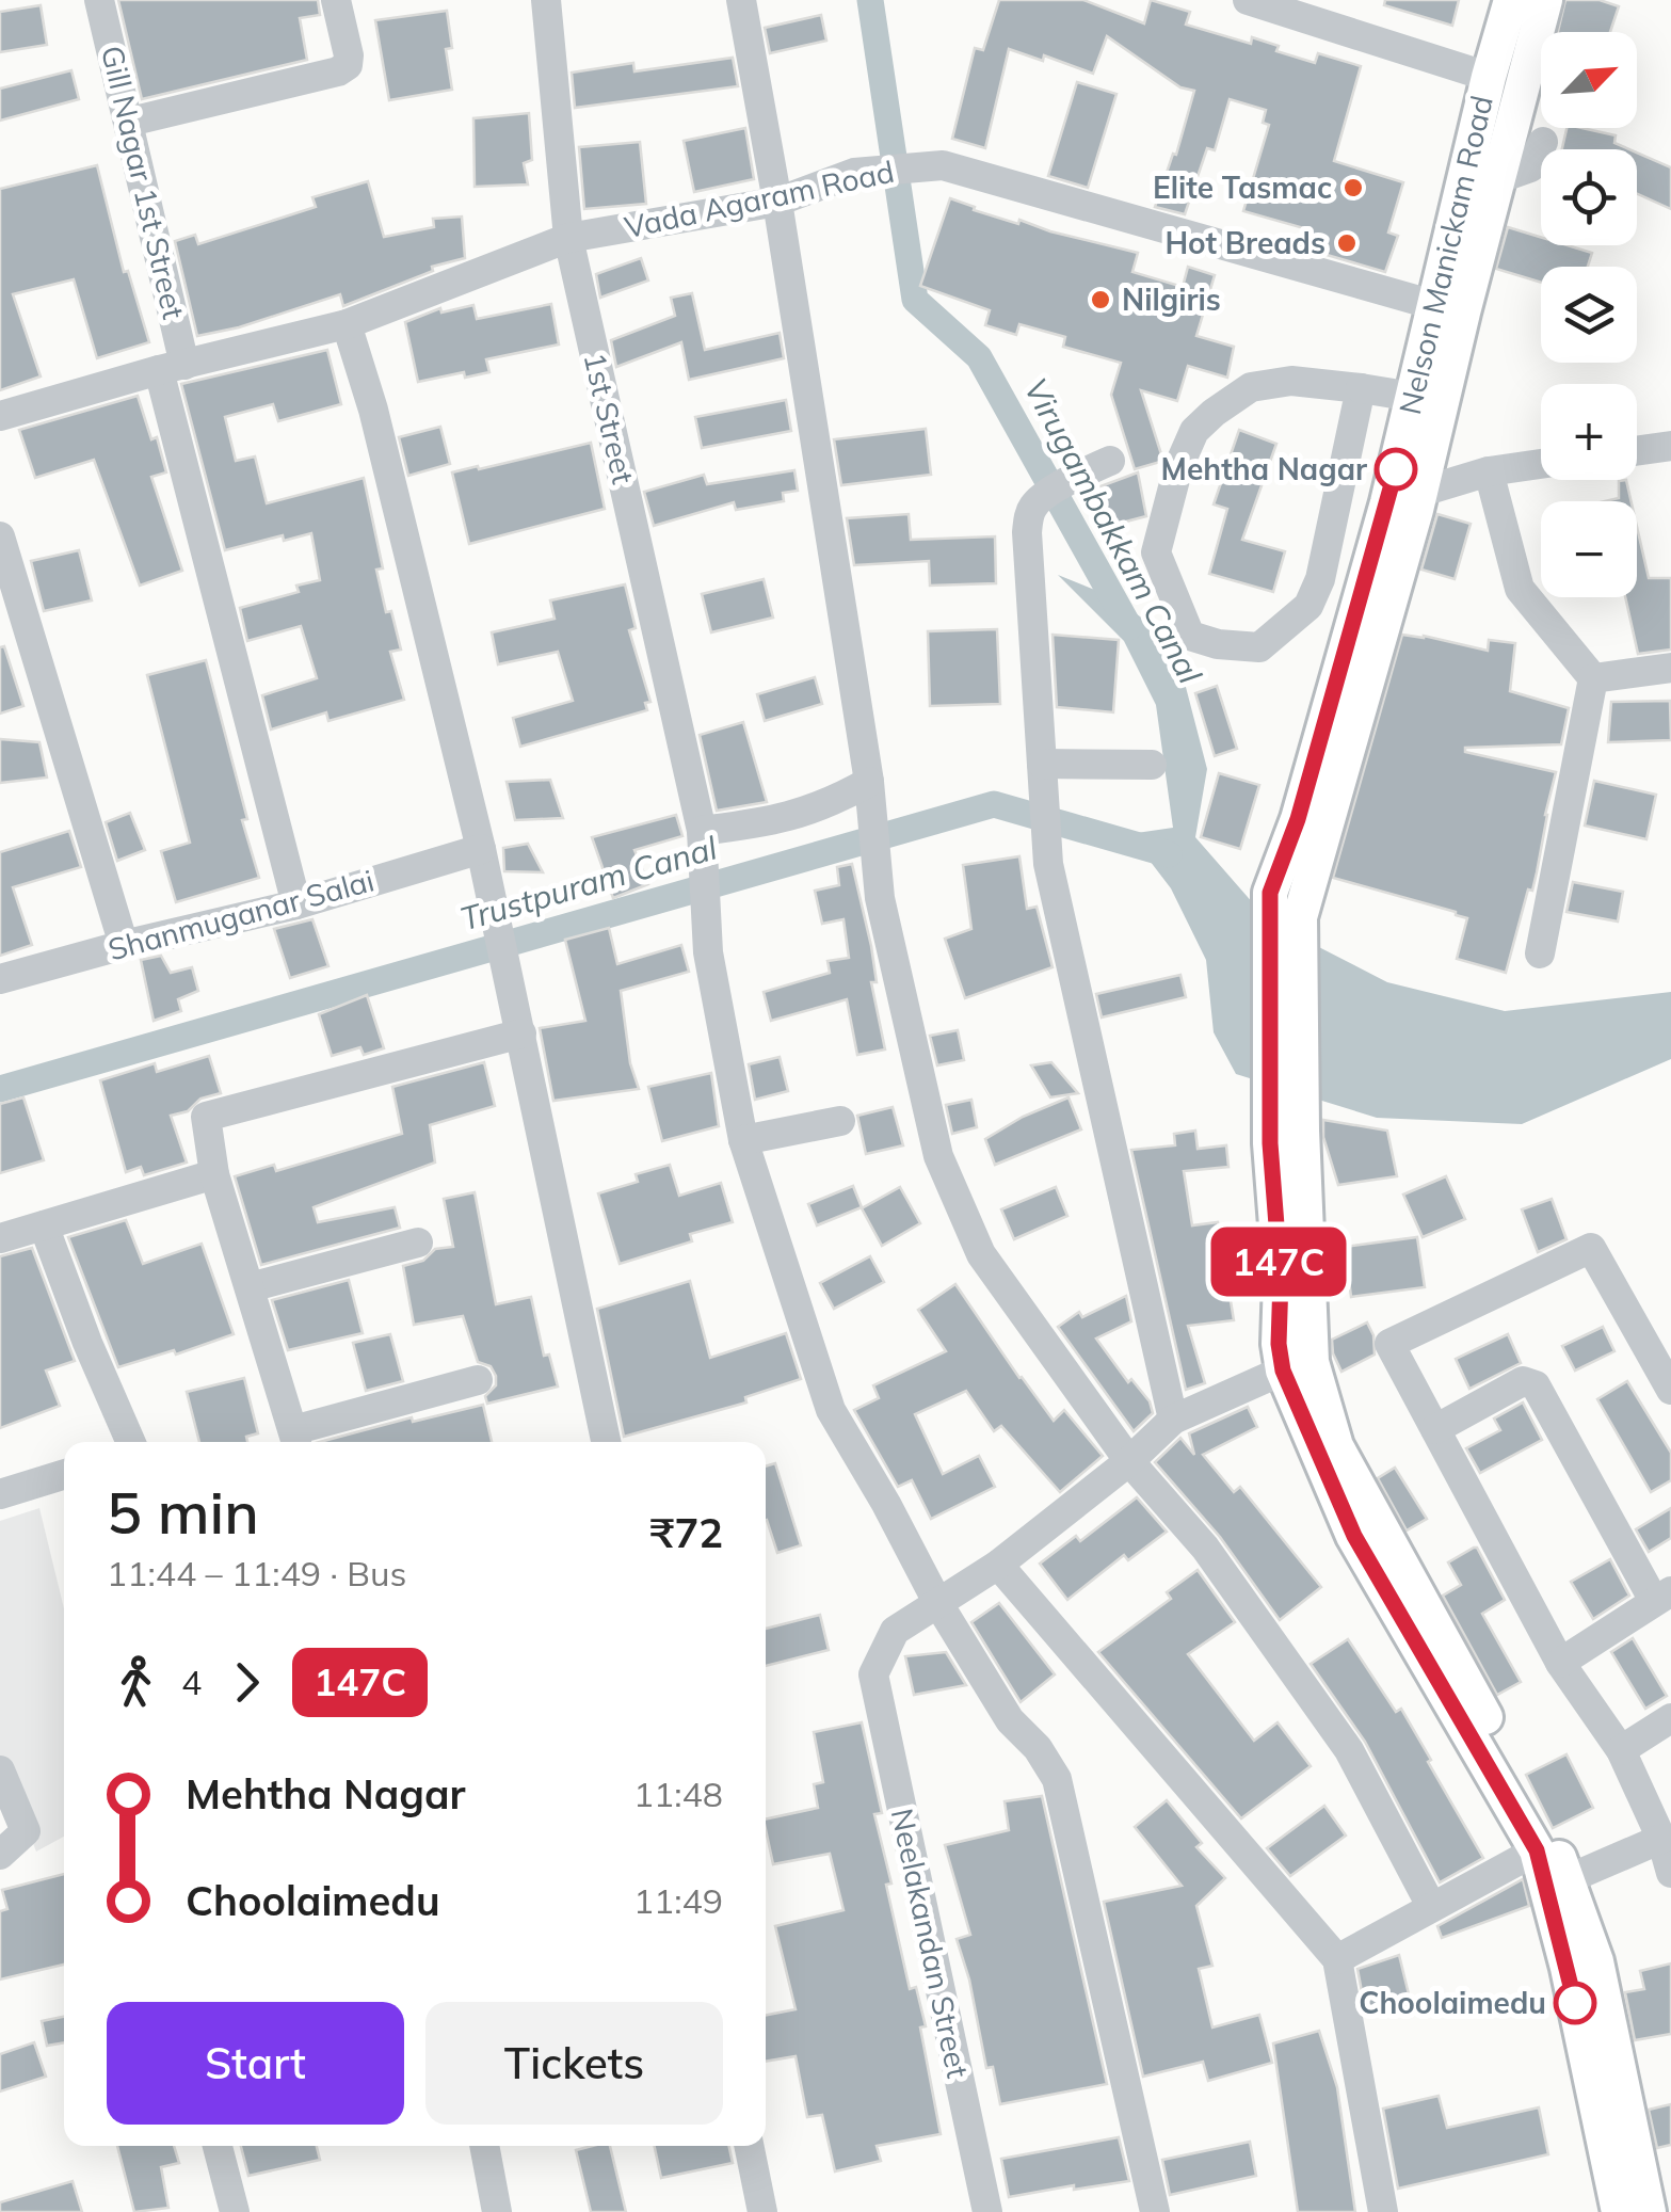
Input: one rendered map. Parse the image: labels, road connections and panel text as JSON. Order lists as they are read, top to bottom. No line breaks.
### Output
{"streets":{"main road":["Nelson Manickam Road"],"street":["Gill Nagar 1st Street","Vada Agaram Road","1st Street","Shanmuganar Salai","Neelakandan Street"]},"crossings":[["Gill Nagar 1st Street","Vada Agaram Road"],["Gill Nagar 1st Street","Shanmuganar Salai"],["Vada Agaram Road","Nelson Manickam Road"],["Vada Agaram Road","1st Street"],["1st Street","Neelakandan Street"]],"water":["Virugambakkam Canal","Trustpuram Canal"],"places":["Elite Tasmac","Hot Breads","Nilgiris","Mehtha Nagar","Choolaimedu"],"lines":["bus line 147C"],"north":"top right","page":{"on_map":"147C","map_buttons":["+","−"],"heading":["5 min","11:44 – 11:49 · Bus","₹72"],"legs":["4","147C"],"list":[{"name":"Mehtha Nagar","value":"11:48"},{"name":"Choolaimedu","value":"11:49"}],"buttons":["Start","Tickets"]}}
